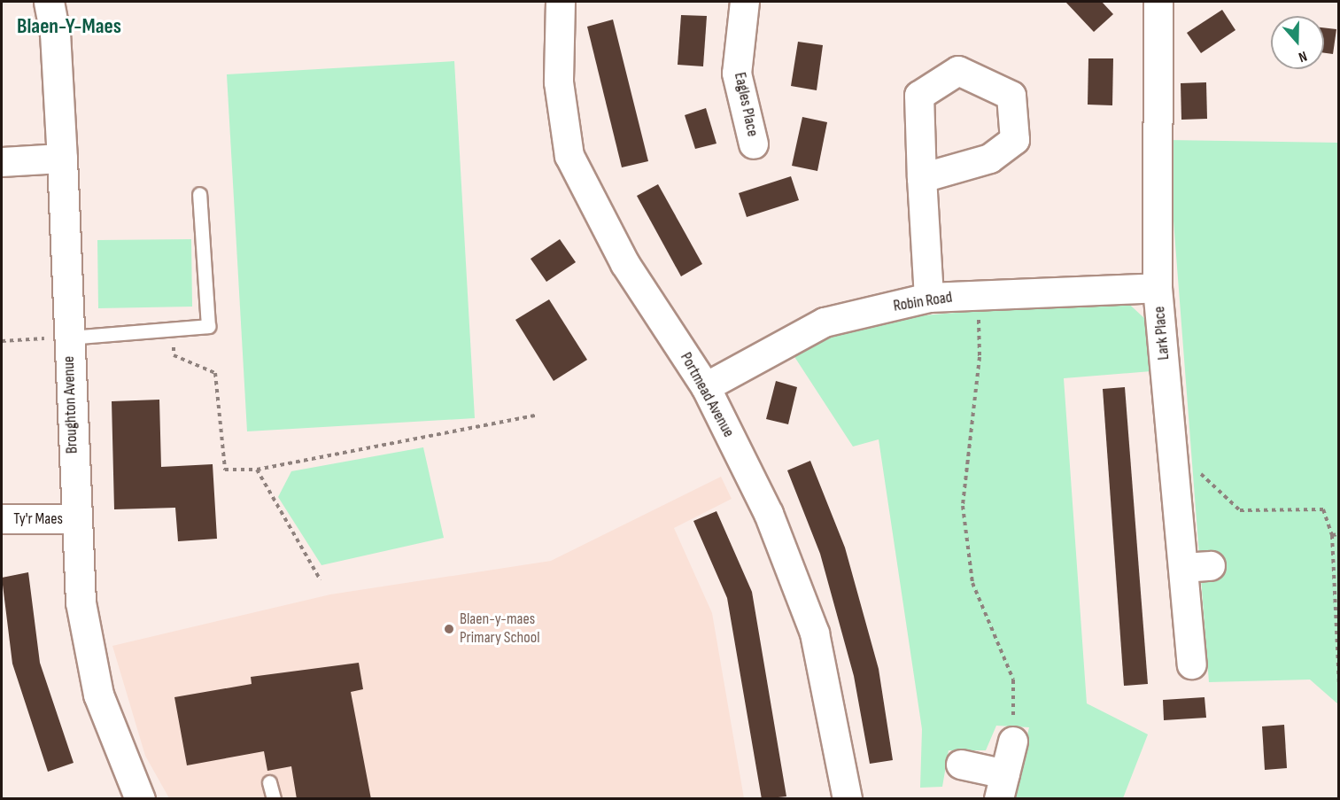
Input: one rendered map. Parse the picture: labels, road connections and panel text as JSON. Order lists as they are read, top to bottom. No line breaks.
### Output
{"streets":{"street":["Eagles Place","Robin Road","Lark Place","Portmead Avenue","Broughton Avenue","Ty'r Maes"]},"crossings":[["Robin Road","Lark Place"],["Robin Road","Portmead Avenue"],["Broughton Avenue","Ty'r Maes"]],"districts":["Blaen-Y-Maes"],"places":["Blaen-y-maes Primary School"],"north":"bottom"}
